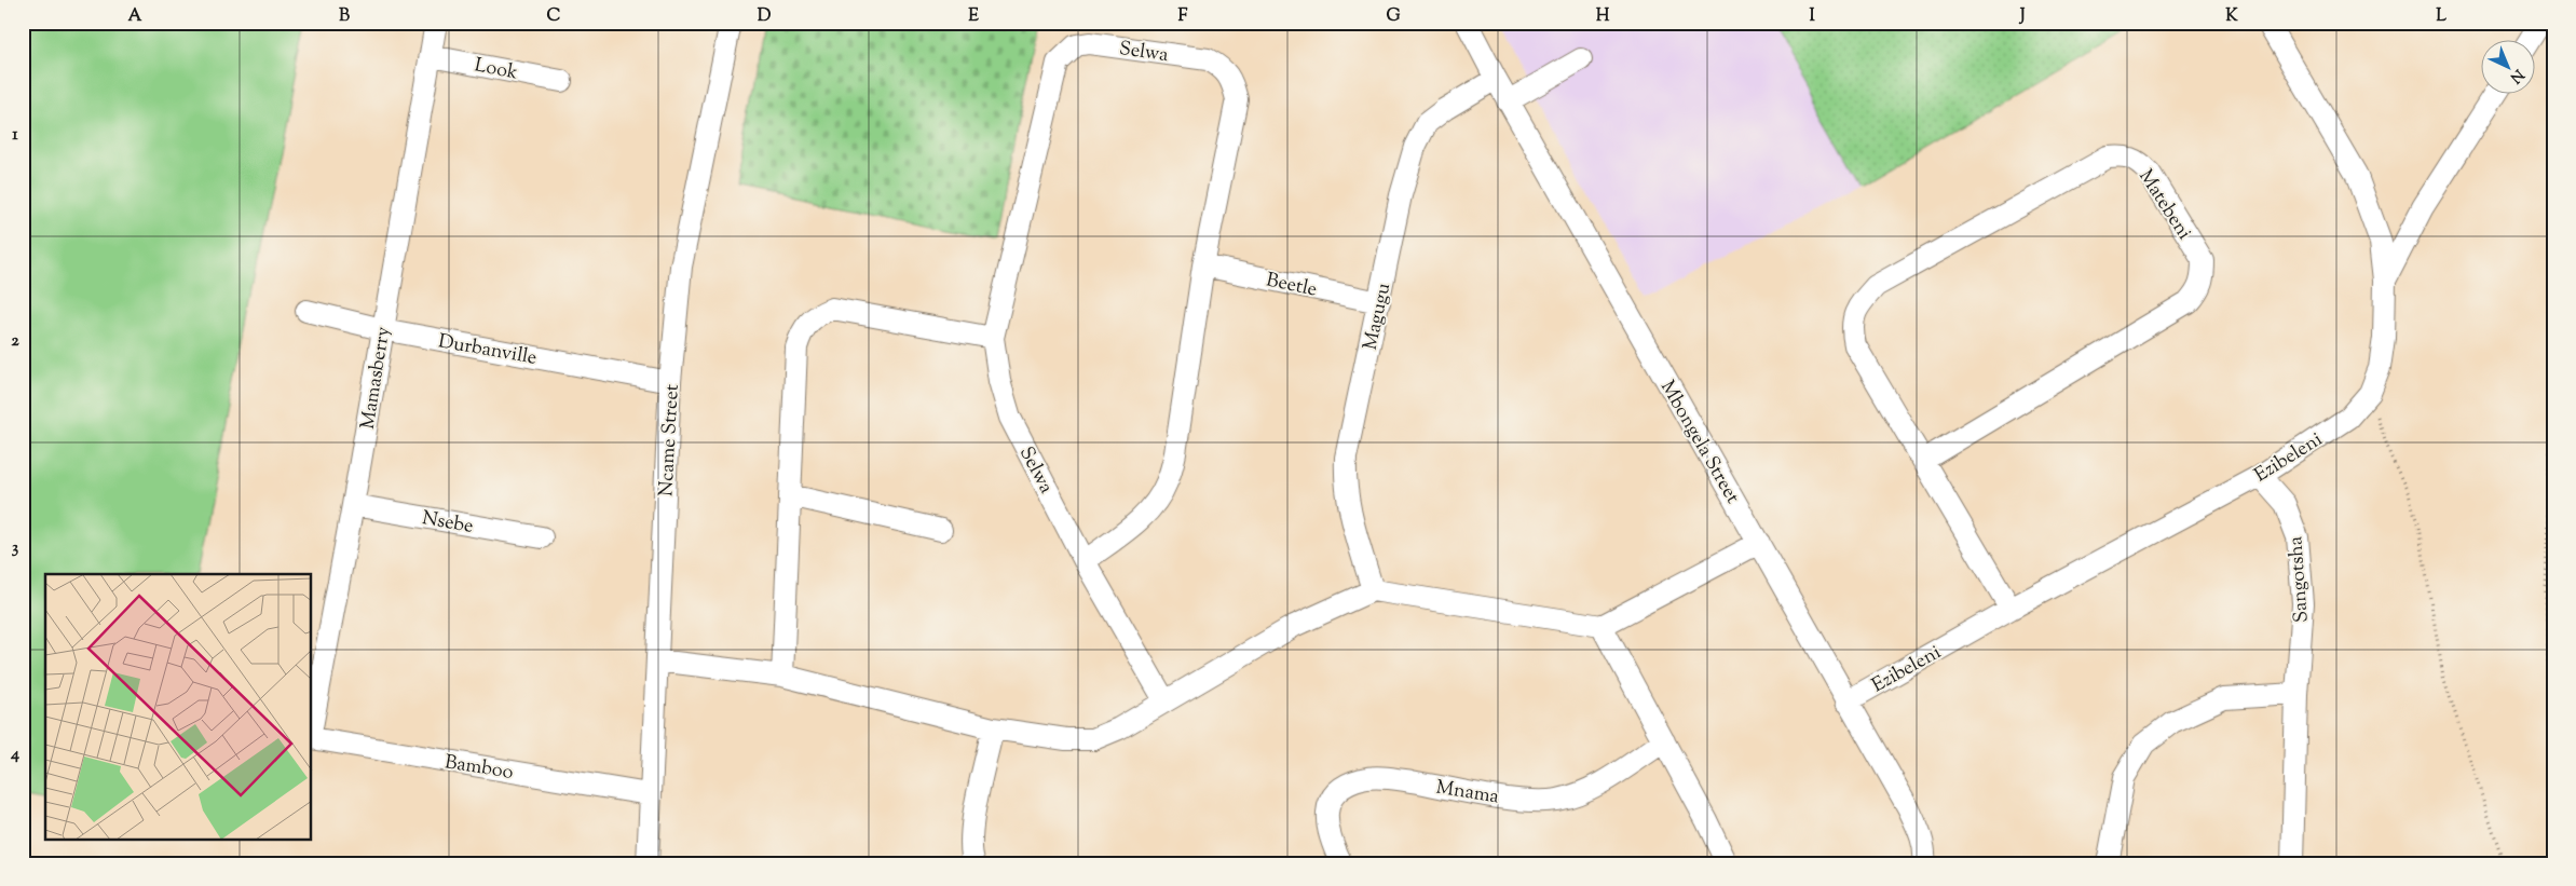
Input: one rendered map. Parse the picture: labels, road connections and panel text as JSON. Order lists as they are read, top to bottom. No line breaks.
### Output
{"streets":{"street":["Selwa","Look","Matebeni","Beetle","Magugu","Durbanville","Mamasberry","Ncame Street","Mbongela Street","Ezibeleni","Nsebe","Sangotsha","Bamboo","Mnama"]},"crossings":[["Selwa","Beetle"],["Look","Mamasberry"],["Matebeni","Ezibeleni"],["Beetle","Magugu"],["Magugu","Mbongela Street"],["Durbanville","Mamasberry"],["Durbanville","Ncame Street"],["Mamasberry","Nsebe"],["Ncame Street","Bamboo"],["Mbongela Street","Ezibeleni"],["Ezibeleni","Sangotsha"]],"north":"bottom right","grid":{"columns":["A","B","C","D","E","F","G","H","I","J","K","L"],"rows":["1","2","3","4"]}}
